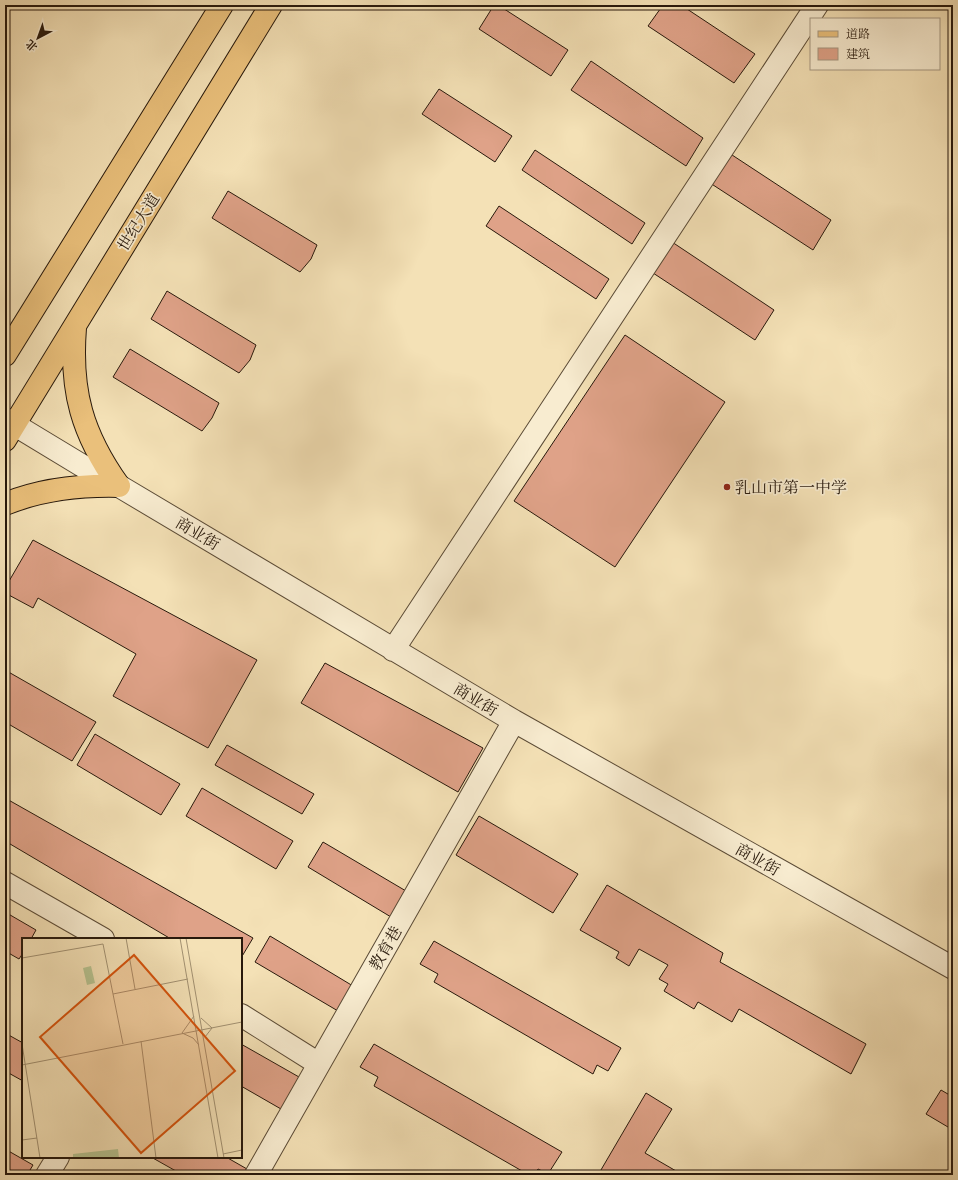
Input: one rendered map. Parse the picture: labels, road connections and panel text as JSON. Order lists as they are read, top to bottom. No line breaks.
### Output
{"streets":{"main road":["世纪大道"],"street":["商业街","教育巷"]},"crossings":[["商业街","教育巷"]],"places":["乳山市第一中学"],"legend":["道路","建筑"],"north":"bottom left"}
